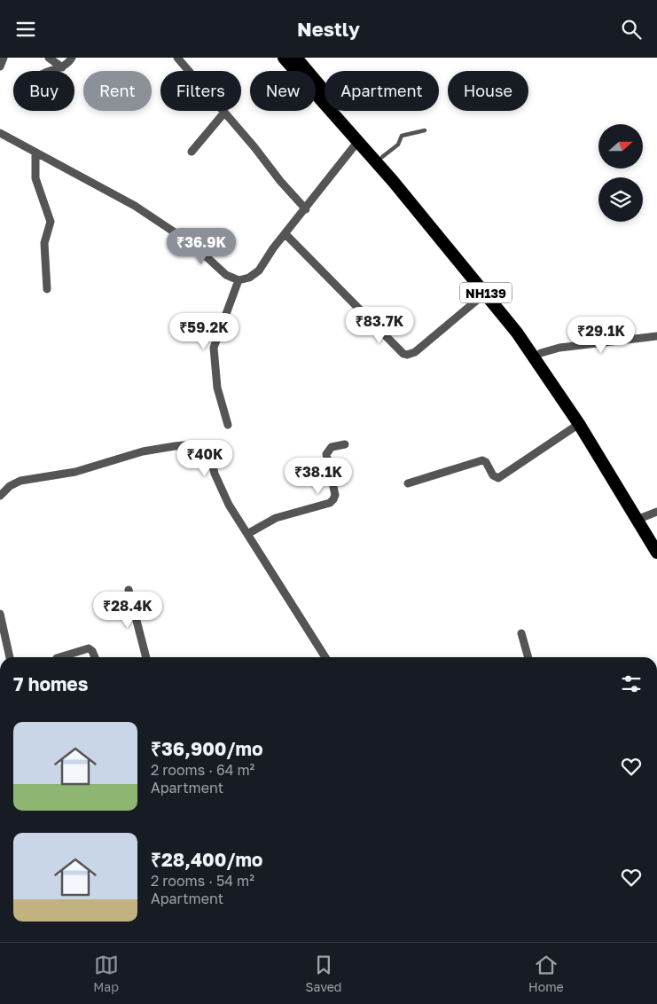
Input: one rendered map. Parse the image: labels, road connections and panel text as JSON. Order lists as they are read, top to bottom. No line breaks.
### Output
{"streets":{"highway":["NH139"]},"north":"right","page":{"header":"Nestly","chip":["Buy","Rent","Filters","New","Apartment","House"],"price":["₹36.9K","₹83.7K","₹59.2K","₹29.1K","₹40K","₹38.1K","₹28.4K"],"heading":"7 homes","list":[{"name":"₹36,900/mo","note":"2 rooms · 64 m² · Apartment"},{"name":"₹28,400/mo","note":"2 rooms · 54 m² · Apartment"}],"tabs":["Map","Saved","Home"]}}
